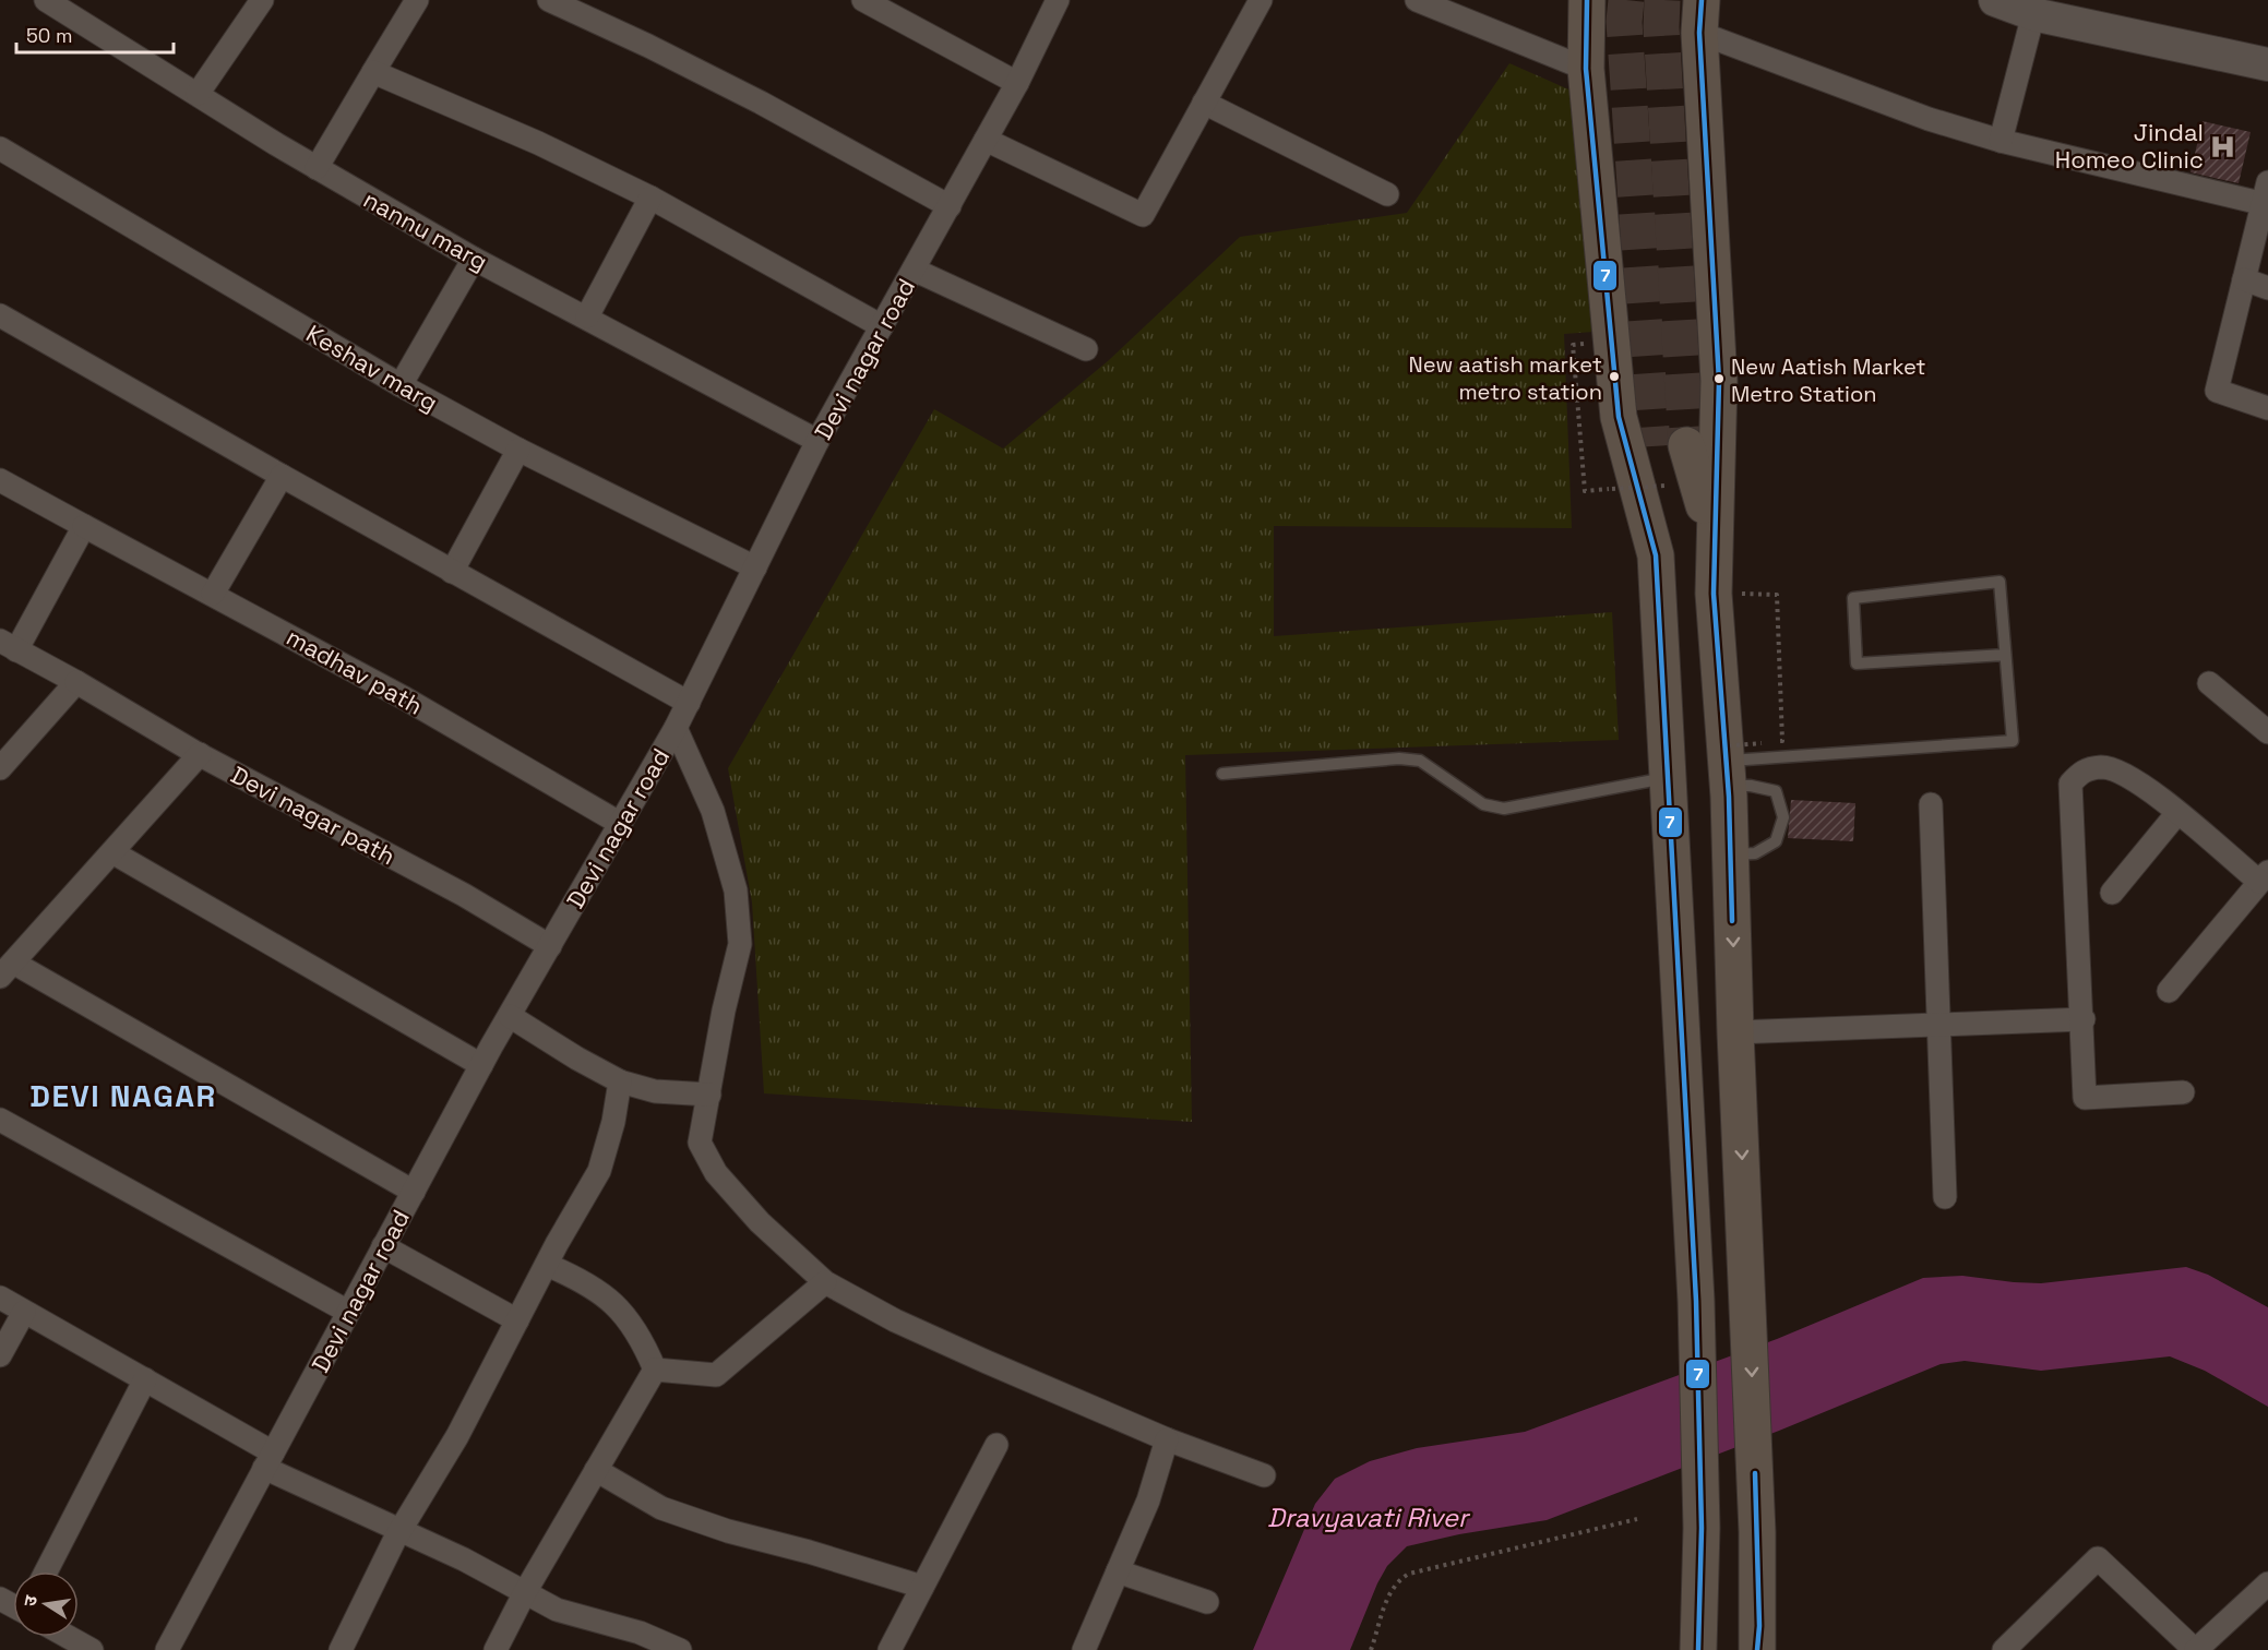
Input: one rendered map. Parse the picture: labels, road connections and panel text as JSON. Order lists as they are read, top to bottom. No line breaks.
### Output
{"streets":{"street":["nannu marg","Devi nagar road","Keshav marg","madhav path","Devi nagar path"]},"crossings":[["nannu marg","Devi nagar road"],["Devi nagar road","Keshav marg"],["Devi nagar road","madhav path"],["Devi nagar road","Devi nagar path"]],"districts":["DEVI NAGAR"],"water":["Dravyavati River"],"places":{"hospital":["Jindal Homeo Clinic"],"other":["New aatish market metro station","New Aatish Market Metro Station"]},"lines":["transit line 7"],"scale_bar":"50 m","north":"left"}
